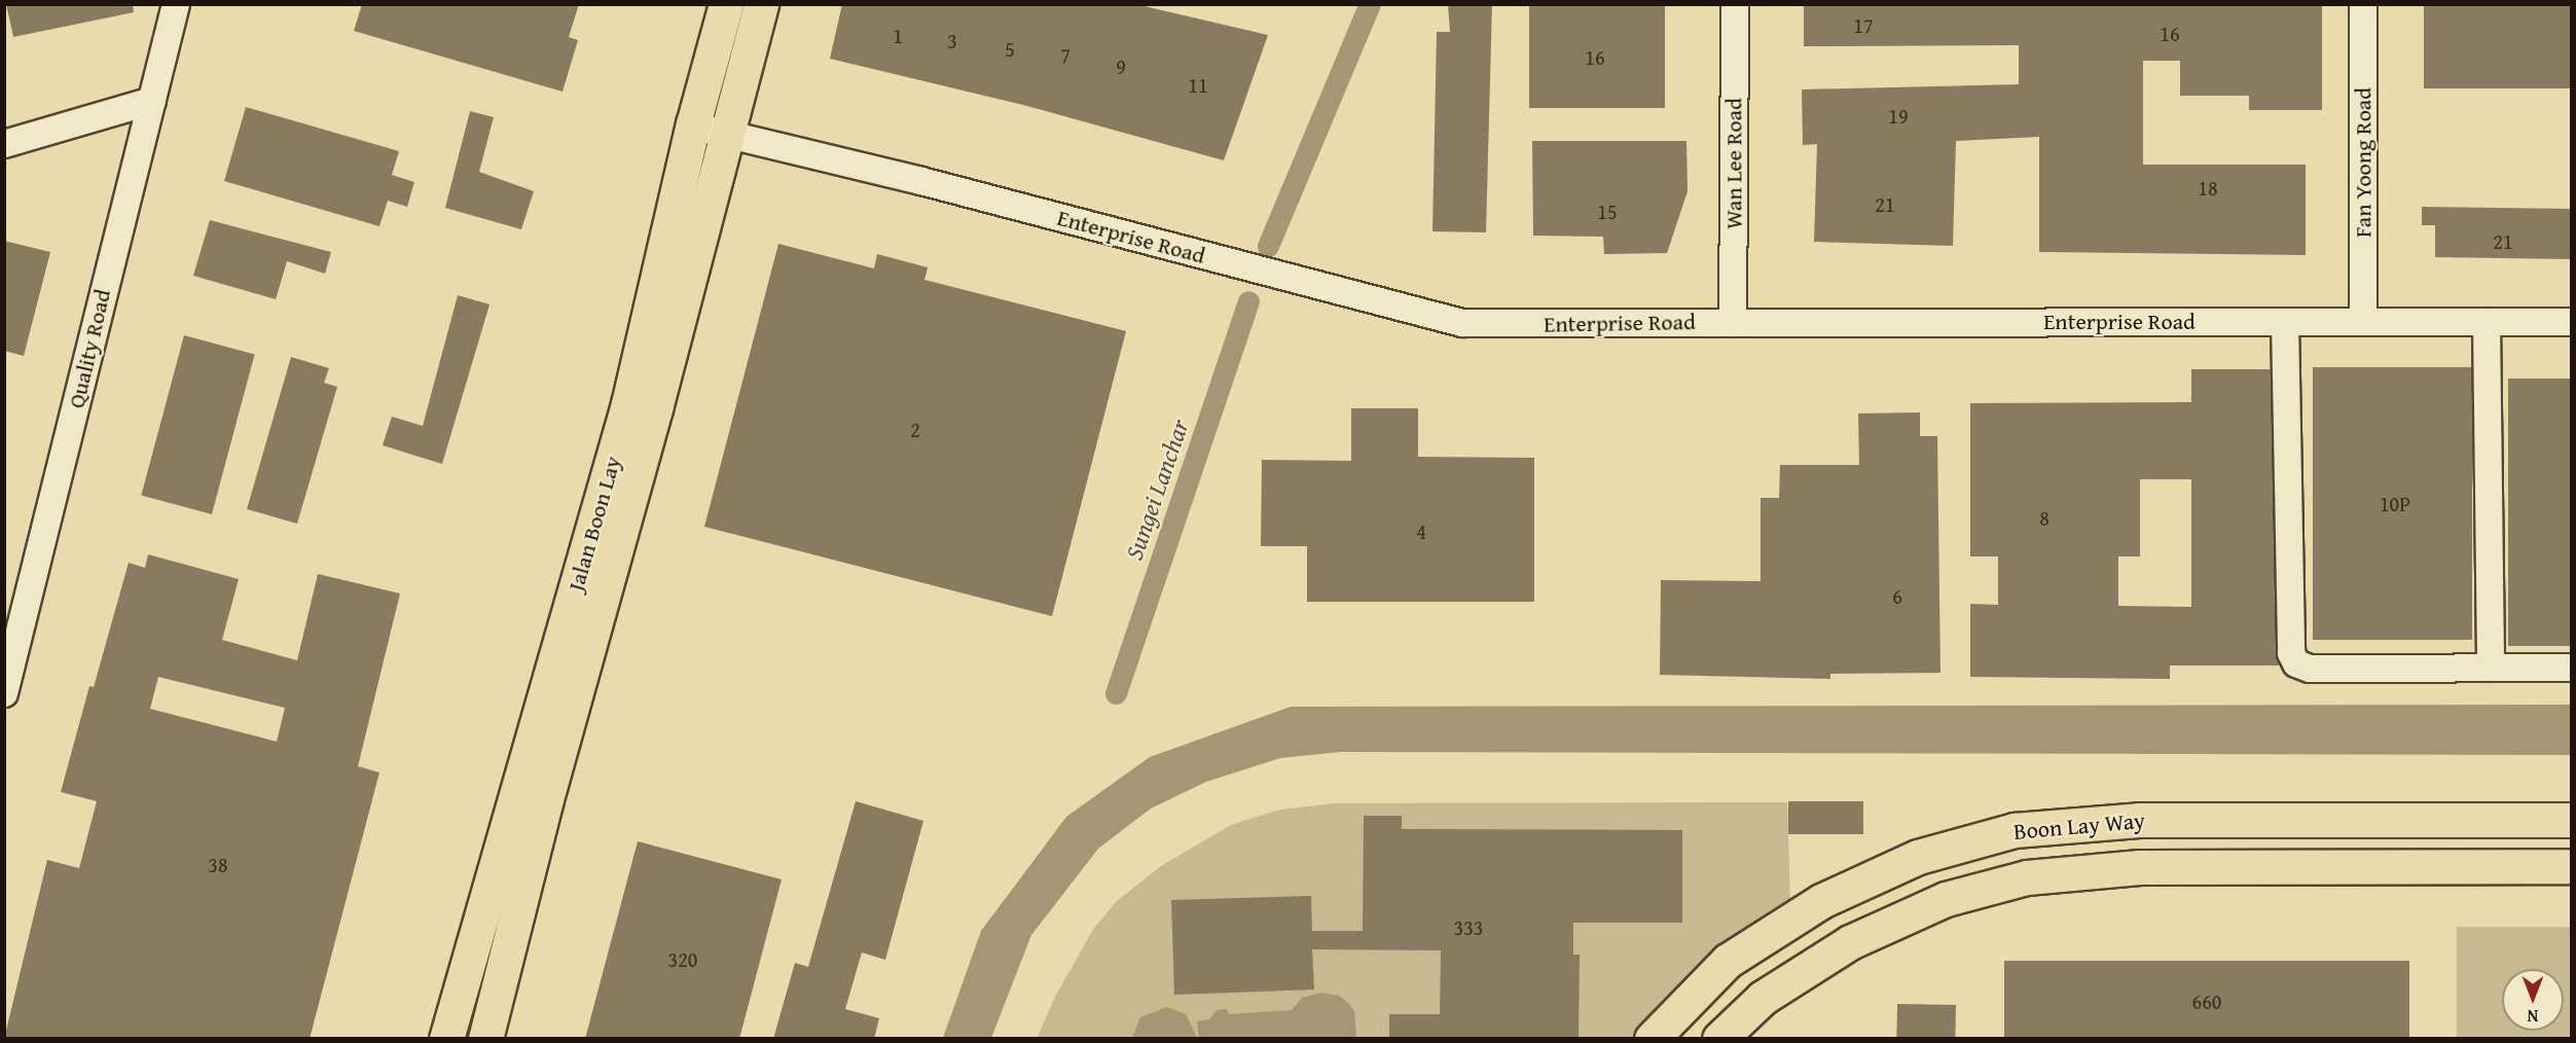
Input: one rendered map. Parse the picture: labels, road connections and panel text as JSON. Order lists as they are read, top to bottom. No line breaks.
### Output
{"streets":{"main road":["Jalan Boon Lay","Boon Lay Way"],"street":["Fan Yoong Road","Wan Lee Road","Enterprise Road","Quality Road"]},"crossings":[["Fan Yoong Road","Enterprise Road"],["Wan Lee Road","Enterprise Road"],["Enterprise Road","Jalan Boon Lay"]],"water":["Sungei Lanchar"],"house_numbers":["17","16","1","3","5","7","16","9","11","19","18","21","15","21","2","10P","8","4","6","38","333","320","660"],"north":"bottom"}
